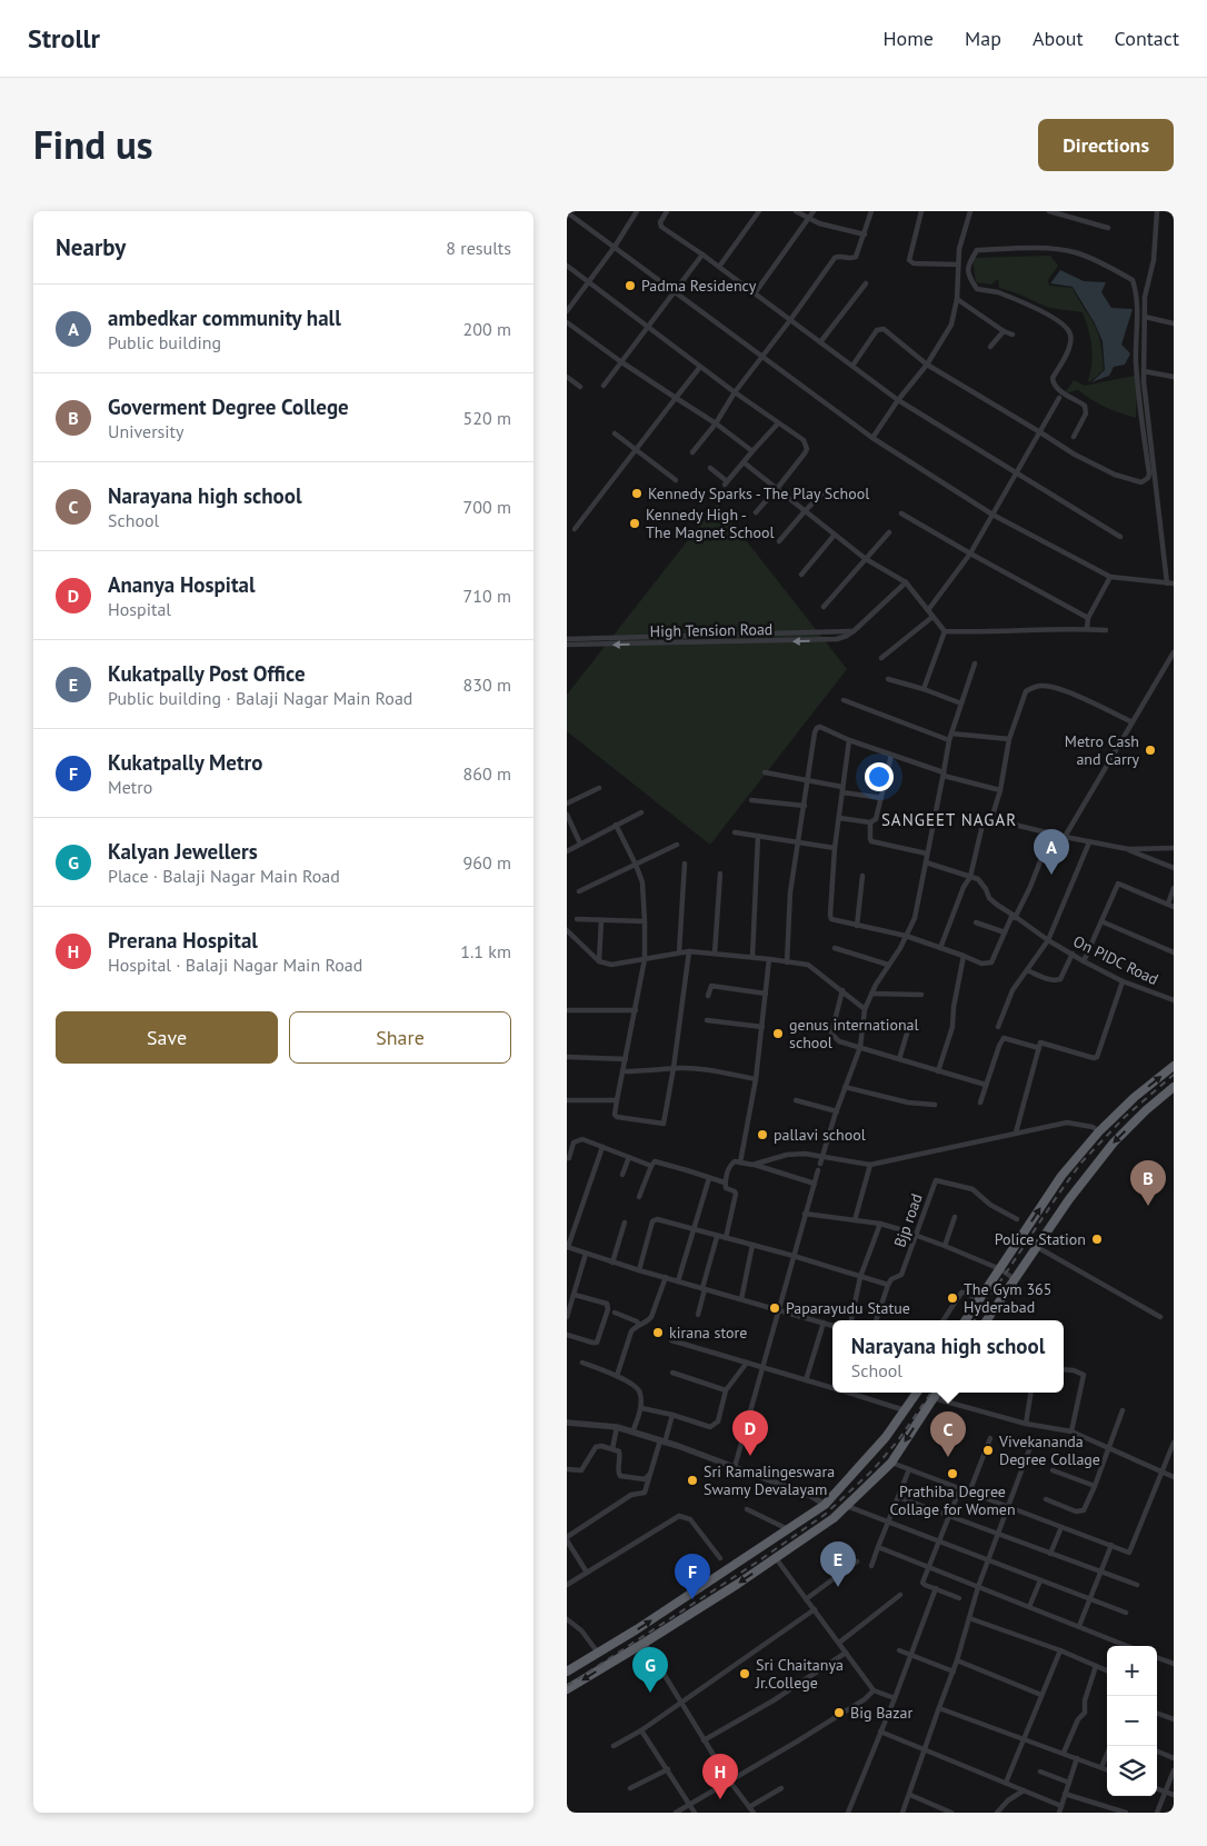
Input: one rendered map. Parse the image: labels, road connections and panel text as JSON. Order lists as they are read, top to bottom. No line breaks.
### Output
{"streets":{"street":["High Tension Road","On PIDC Road","Bjp road"]},"districts":["SANGEET NAGAR"],"places":["Padma Residency","Kennedy Sparks - The Play School","Kennedy High - The Magnet School","Metro Cash and Carry","genus international school","pallavi school","Police Station","The Gym 365 Hyderabad","Paparayudu Statue","kirana store","Vivekananda Degree Collage","Prathiba Degree Collage for Women","Sri Ramalingeswara Swamy Devalayam","Sri Chaitanya Jr.College","Big Bazar"],"page":{"header":"Strollr","nav":["Home","Map","About","Contact"],"title":"Find us","buttons":["Directions",["Save","Share"]],"heading":["Nearby","8 results"],"list":[{"mark":"A","name":"ambedkar community hall","note":"Public building","value":"200 m"},{"mark":"B","name":"Goverment Degree College","note":"University","value":"520 m"},{"mark":"C","name":"Narayana high school","note":"School","value":"700 m"},{"mark":"D","name":"Ananya Hospital","note":"Hospital","value":"710 m"},{"mark":"E","name":"Kukatpally Post Office","note":"Public building · Balaji Nagar Main Road","value":"830 m"},{"mark":"F","name":"Kukatpally Metro","note":"Metro","value":"860 m"},{"mark":"G","name":"Kalyan Jewellers","note":"Place · Balaji Nagar Main Road","value":"960 m"},{"mark":"H","name":"Prerana Hospital","note":"Hospital · Balaji Nagar Main Road","value":"1.1 km"}],"pins":["A","B","D","C","E","F","G","H"],"popup":["Narayana high school","School"],"map_buttons":["+","−"]}}
